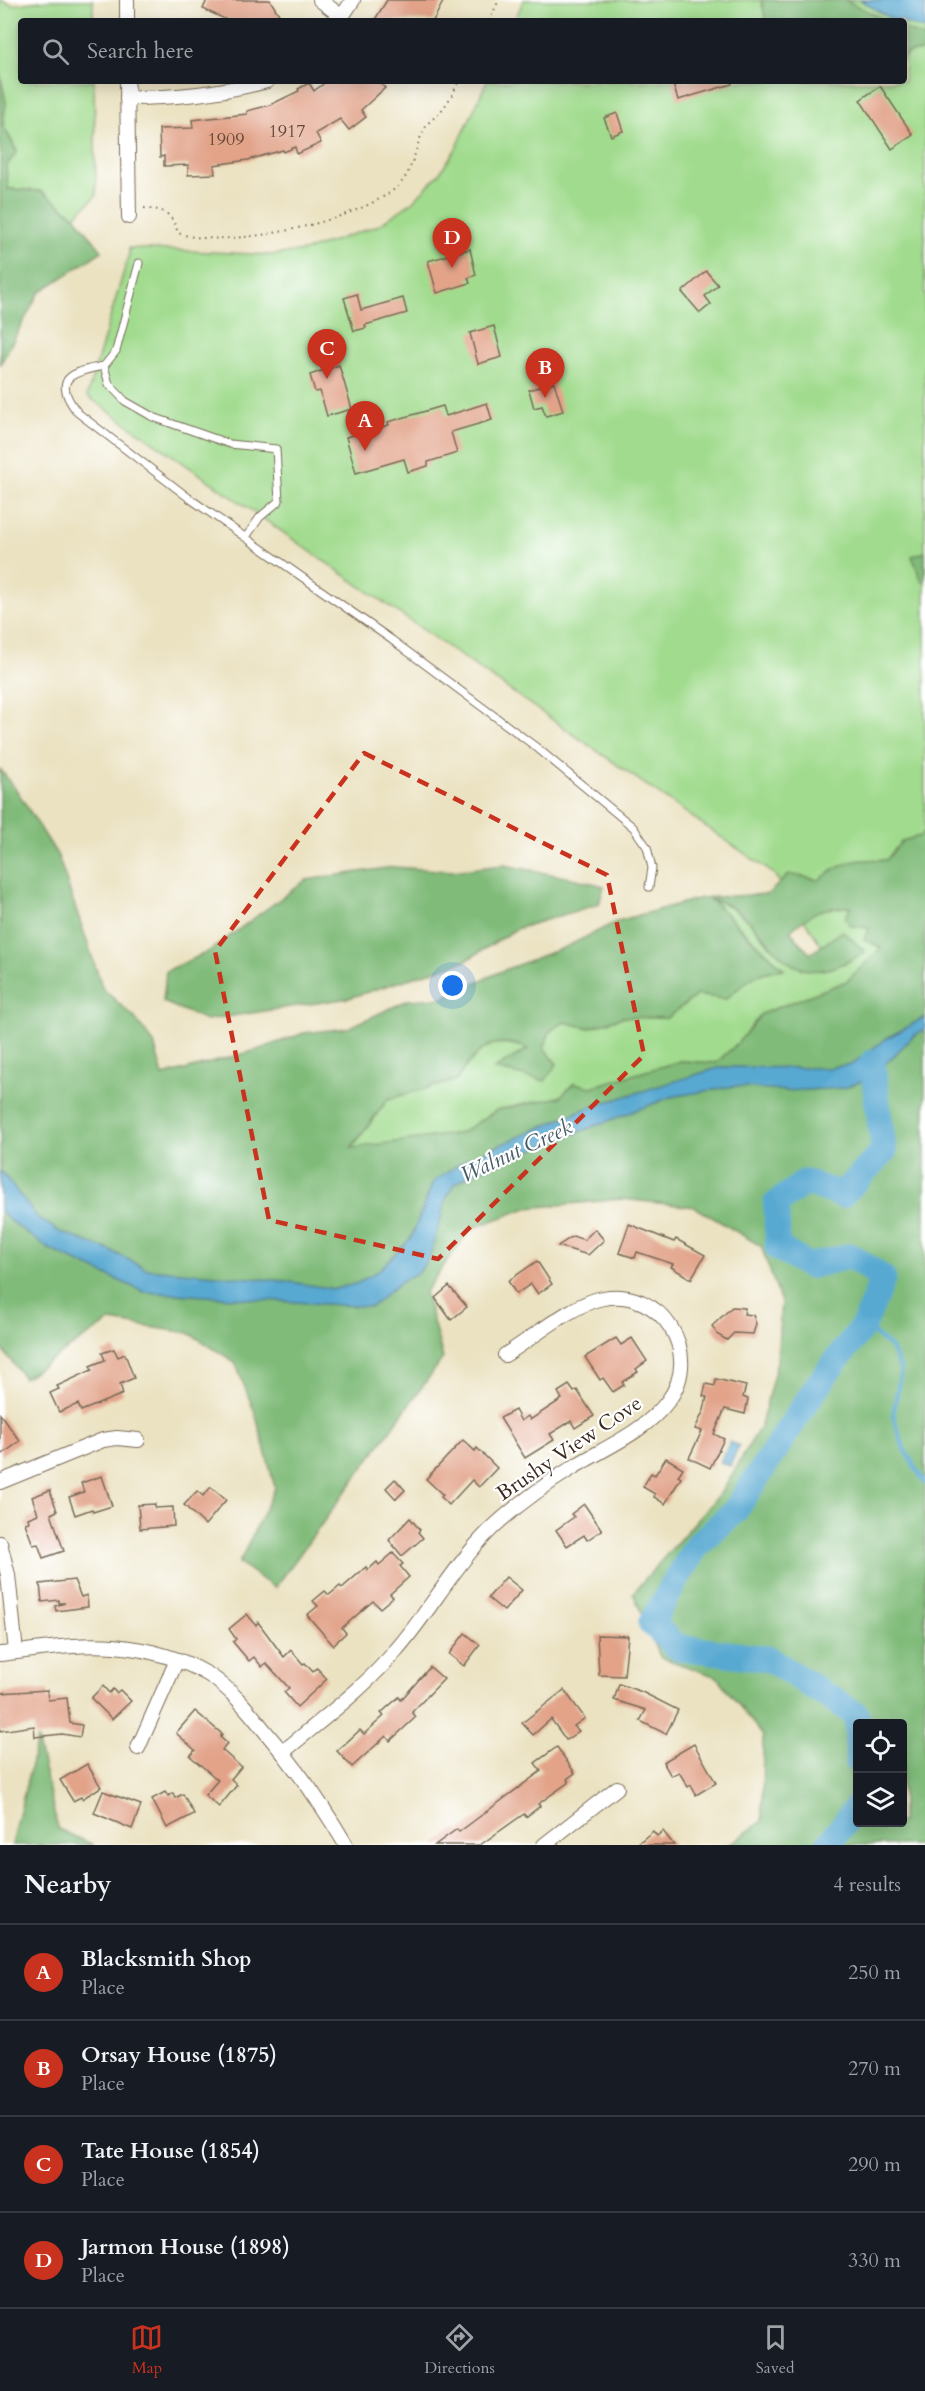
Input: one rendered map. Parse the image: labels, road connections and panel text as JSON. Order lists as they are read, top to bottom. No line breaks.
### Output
{"streets":{"street":["Brushy View Cove"]},"water":["Walnut Creek"],"house_numbers":["1917","1909"],"page":{"search":"Search here","pins":["D","C","B","A"],"heading":["Nearby","4 results"],"list":[{"mark":"A","name":"Blacksmith Shop","note":"Place","value":"250 m"},{"mark":"B","name":"Orsay House (1875)","note":"Place","value":"270 m"},{"mark":"C","name":"Tate House (1854)","note":"Place","value":"290 m"},{"mark":"D","name":"Jarmon House (1898)","note":"Place","value":"330 m"}],"nav":["Map","Directions","Saved"]}}
